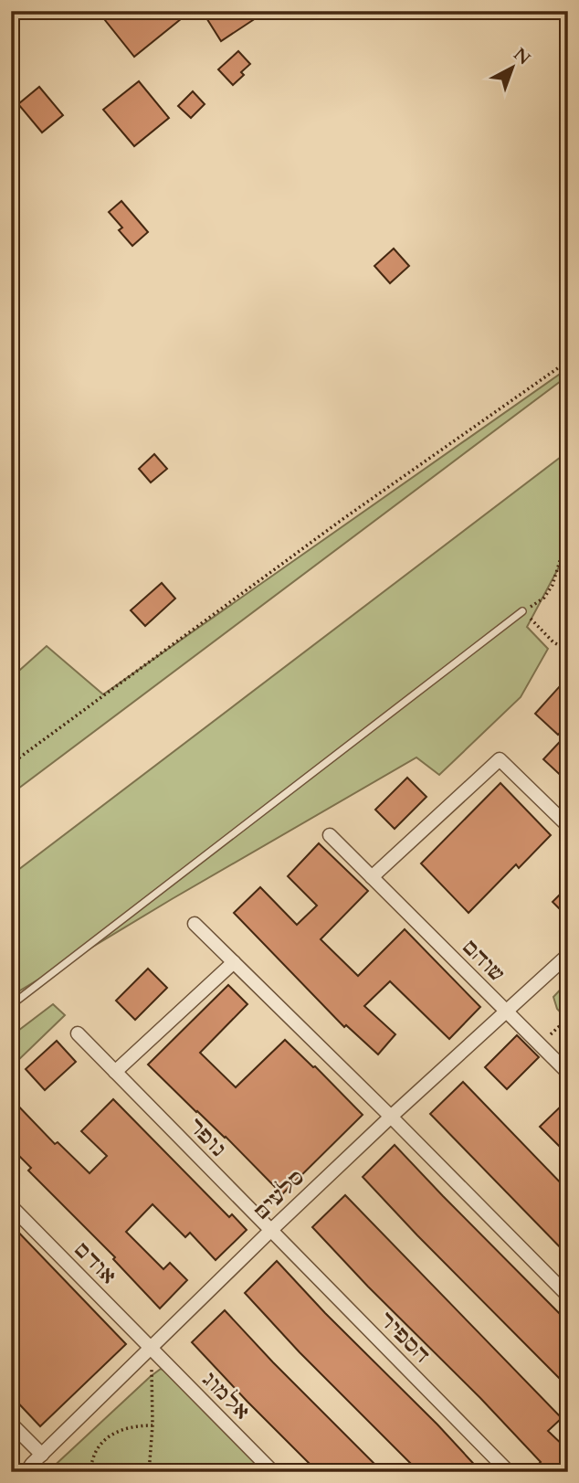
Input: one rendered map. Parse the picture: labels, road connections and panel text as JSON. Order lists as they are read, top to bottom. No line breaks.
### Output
{"streets":{"street":["שוהם","נופר","סלעים","אודם","הספיר","אלמוג"]},"crossings":[["שוהם","סלעים"],["נופר","סלעים"],["נופר","הספיר"],["סלעים","אודם"],["סלעים","הספיר"],["סלעים","אלמוג"],["אודם","אלמוג"]],"north":"top right"}
